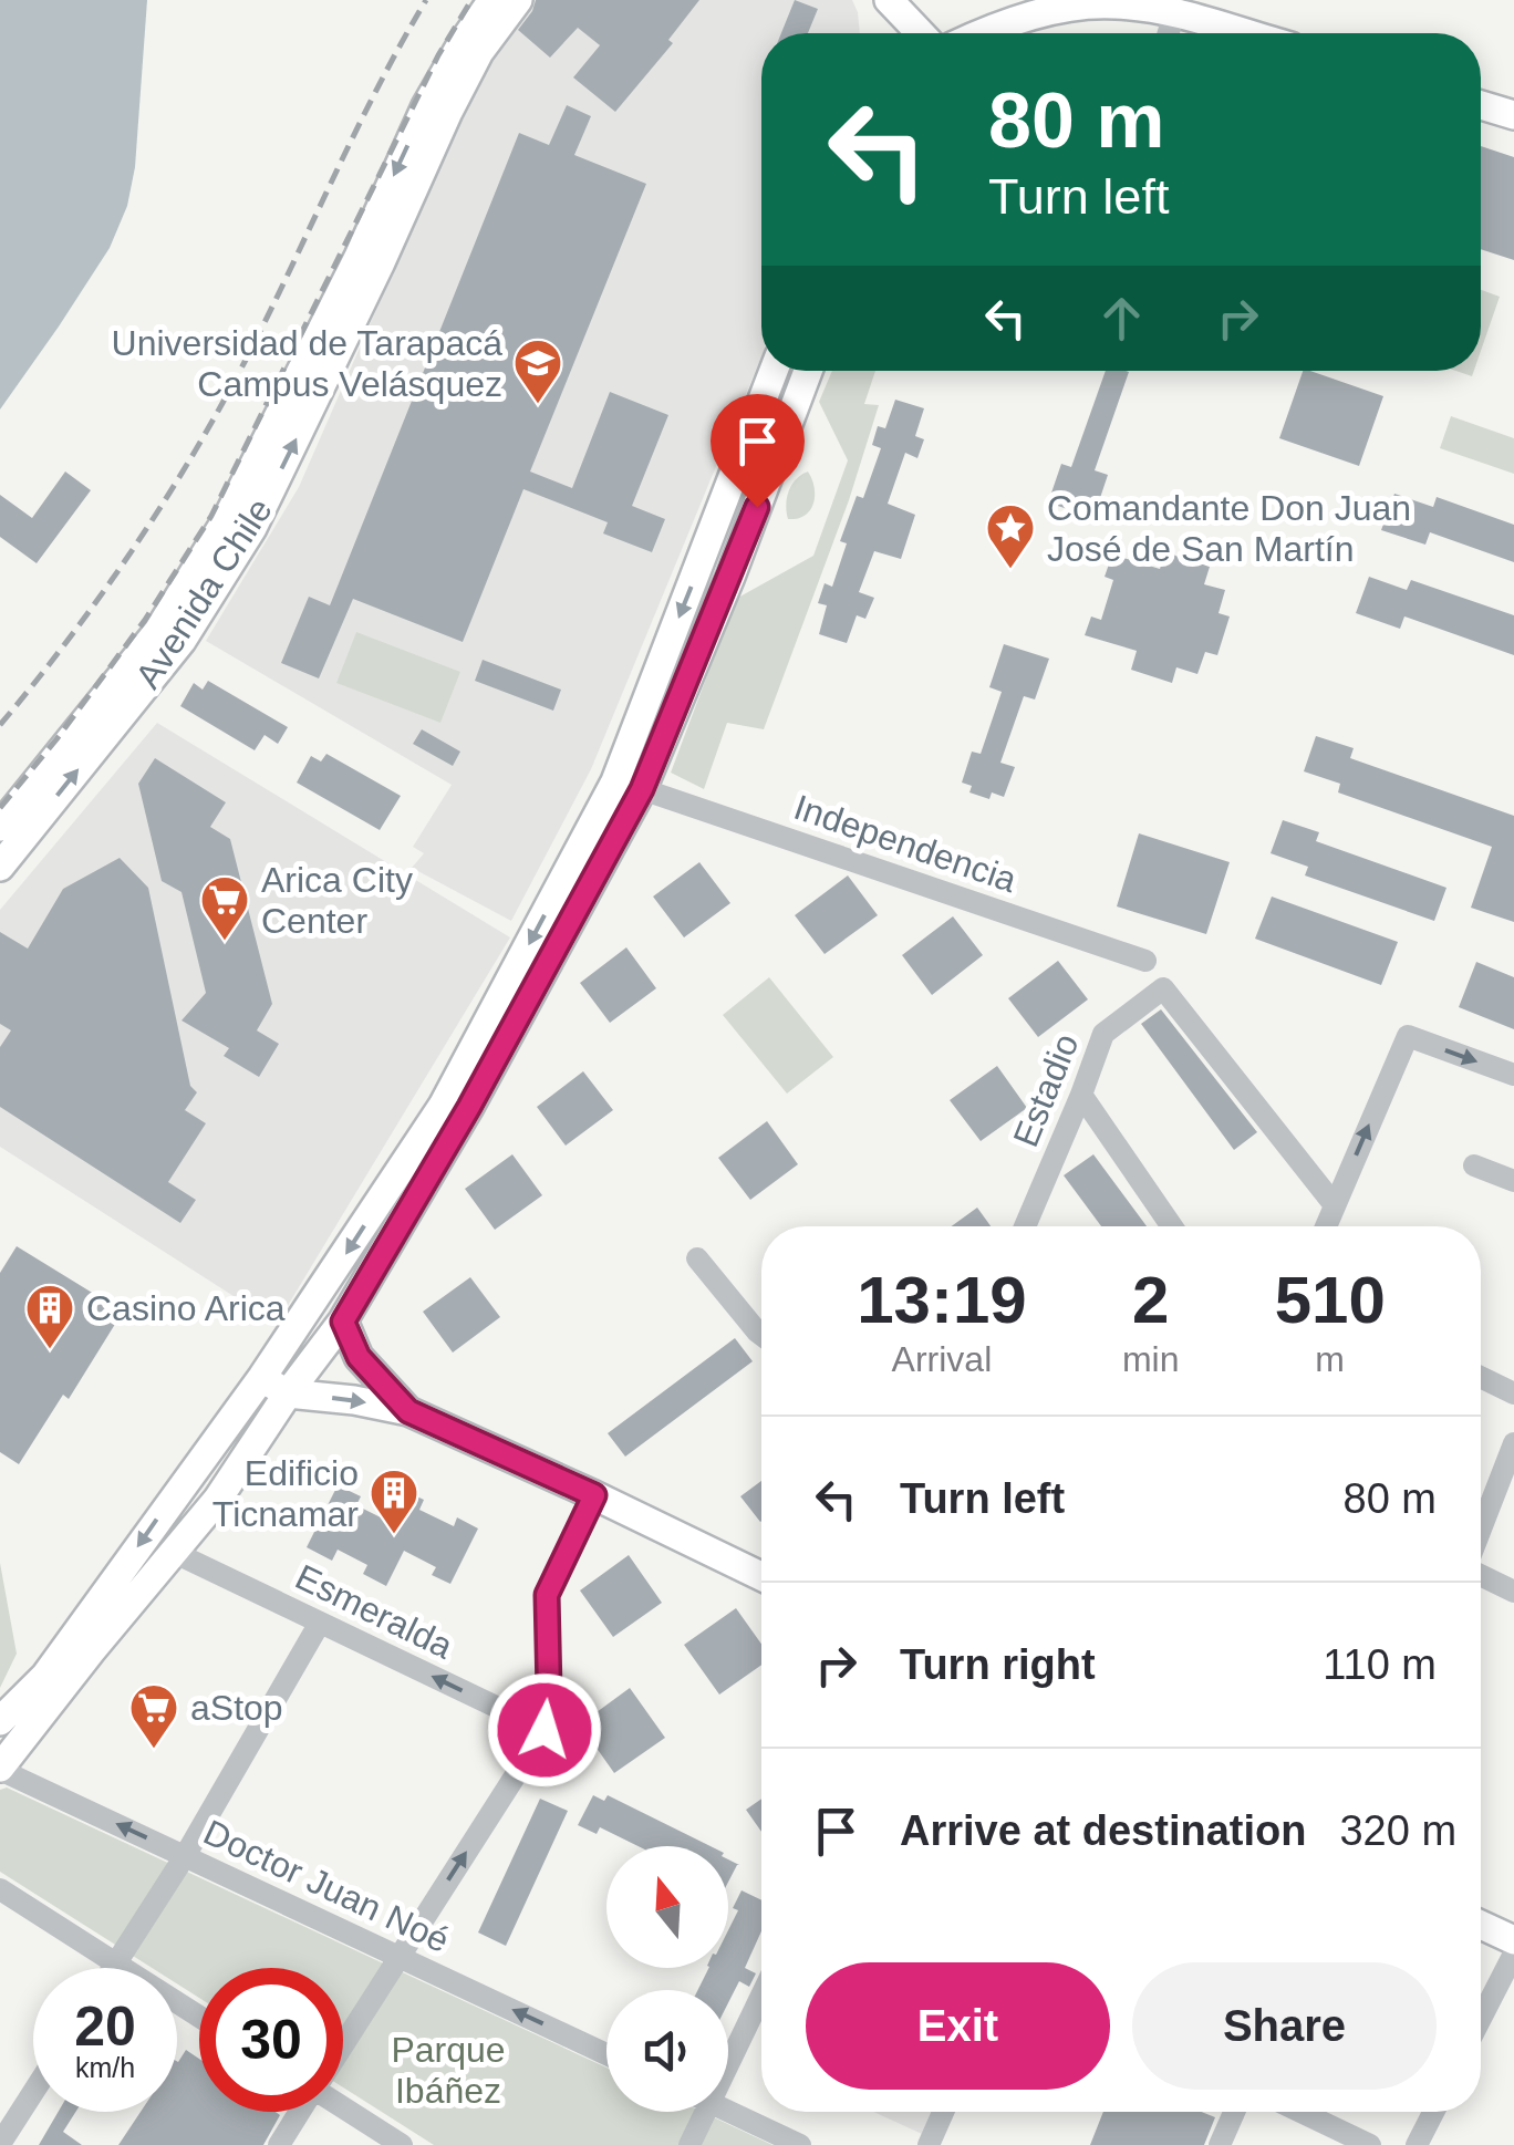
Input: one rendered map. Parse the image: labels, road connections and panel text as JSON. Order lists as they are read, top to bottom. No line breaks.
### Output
{"streets":{"main road":["Avenida Chile"],"street":["Independencia","Estadio","Esmeralda","Doctor Juan Noé"]},"one_way":["Esmeralda"],"parks":["Parque Ibáñez"],"places":{"school or university":["Universidad de Tarapacá Campus Velásquez"],"place":["Comandante Don Juan José de San Martín"],"supermarket":["Arica City Center","aStop"],"building":["Casino Arica","Edificio Ticnamar"]},"north":"top","page":{"turn":["80 m","Turn left"],"eta":["13:19","Arrival","2","min","510","m"],"list":[{"name":"Turn left","value":"80 m"},{"name":"Turn right","value":"110 m"},{"name":"Arrive at destination","value":"320 m"}],"buttons":["Exit","Share"],"speed":"20 km/h","limit":"30"}}
